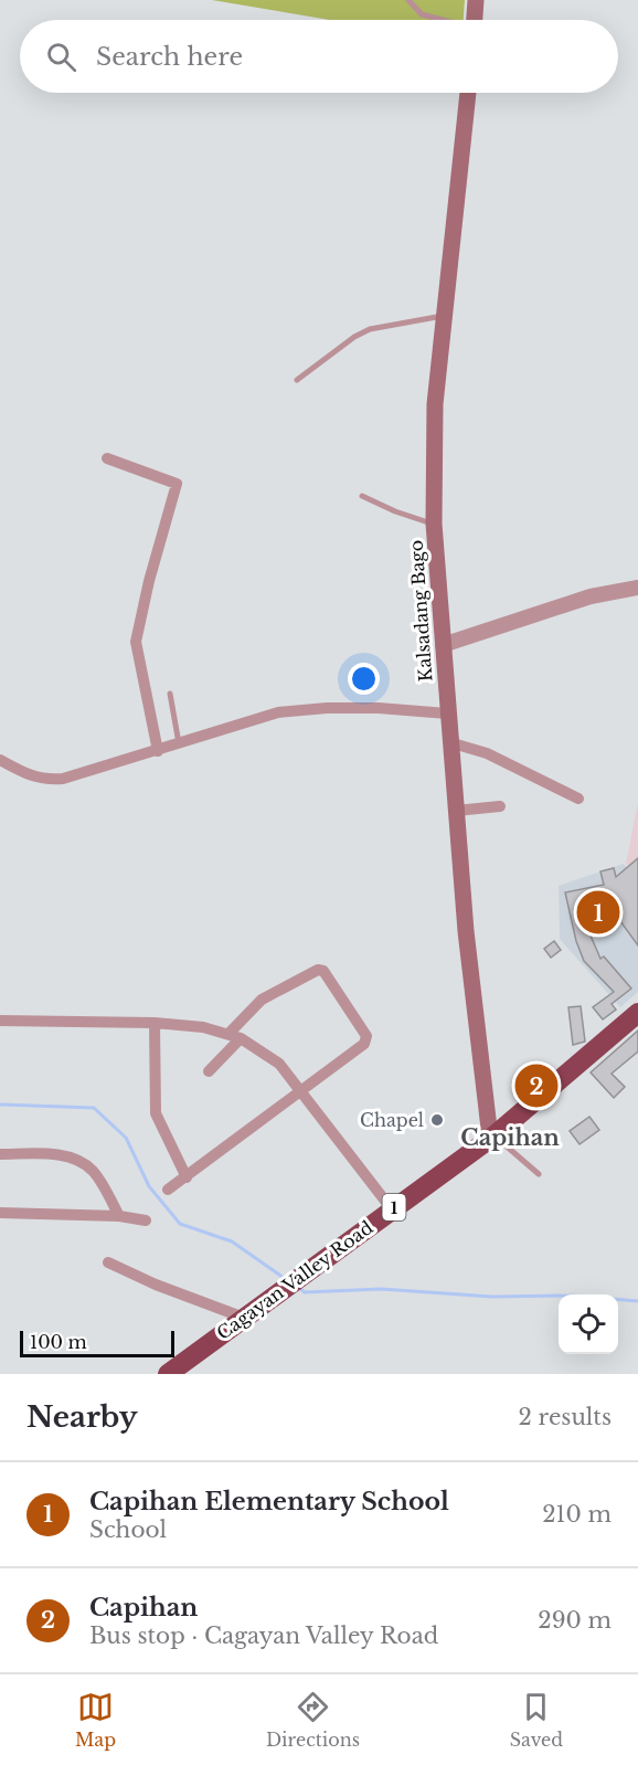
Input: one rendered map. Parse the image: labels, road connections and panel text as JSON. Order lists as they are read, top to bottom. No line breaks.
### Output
{"streets":{"highway":["1","Cagayan Valley Road"],"main road":["Kalsadang Bago"]},"crossings":[["Kalsadang Bago","Cagayan Valley Road"]],"districts":["Capihan"],"places":["Chapel"],"scale_bar":"100 m","page":{"search":"Search here","pins":["1","2"],"scale":"100 m","heading":["Nearby","2 results"],"list":[{"mark":"1","name":"Capihan Elementary School","note":"School","value":"210 m"},{"mark":"2","name":"Capihan","note":"Bus stop · Cagayan Valley Road","value":"290 m"}],"nav":["Map","Directions","Saved"]}}
